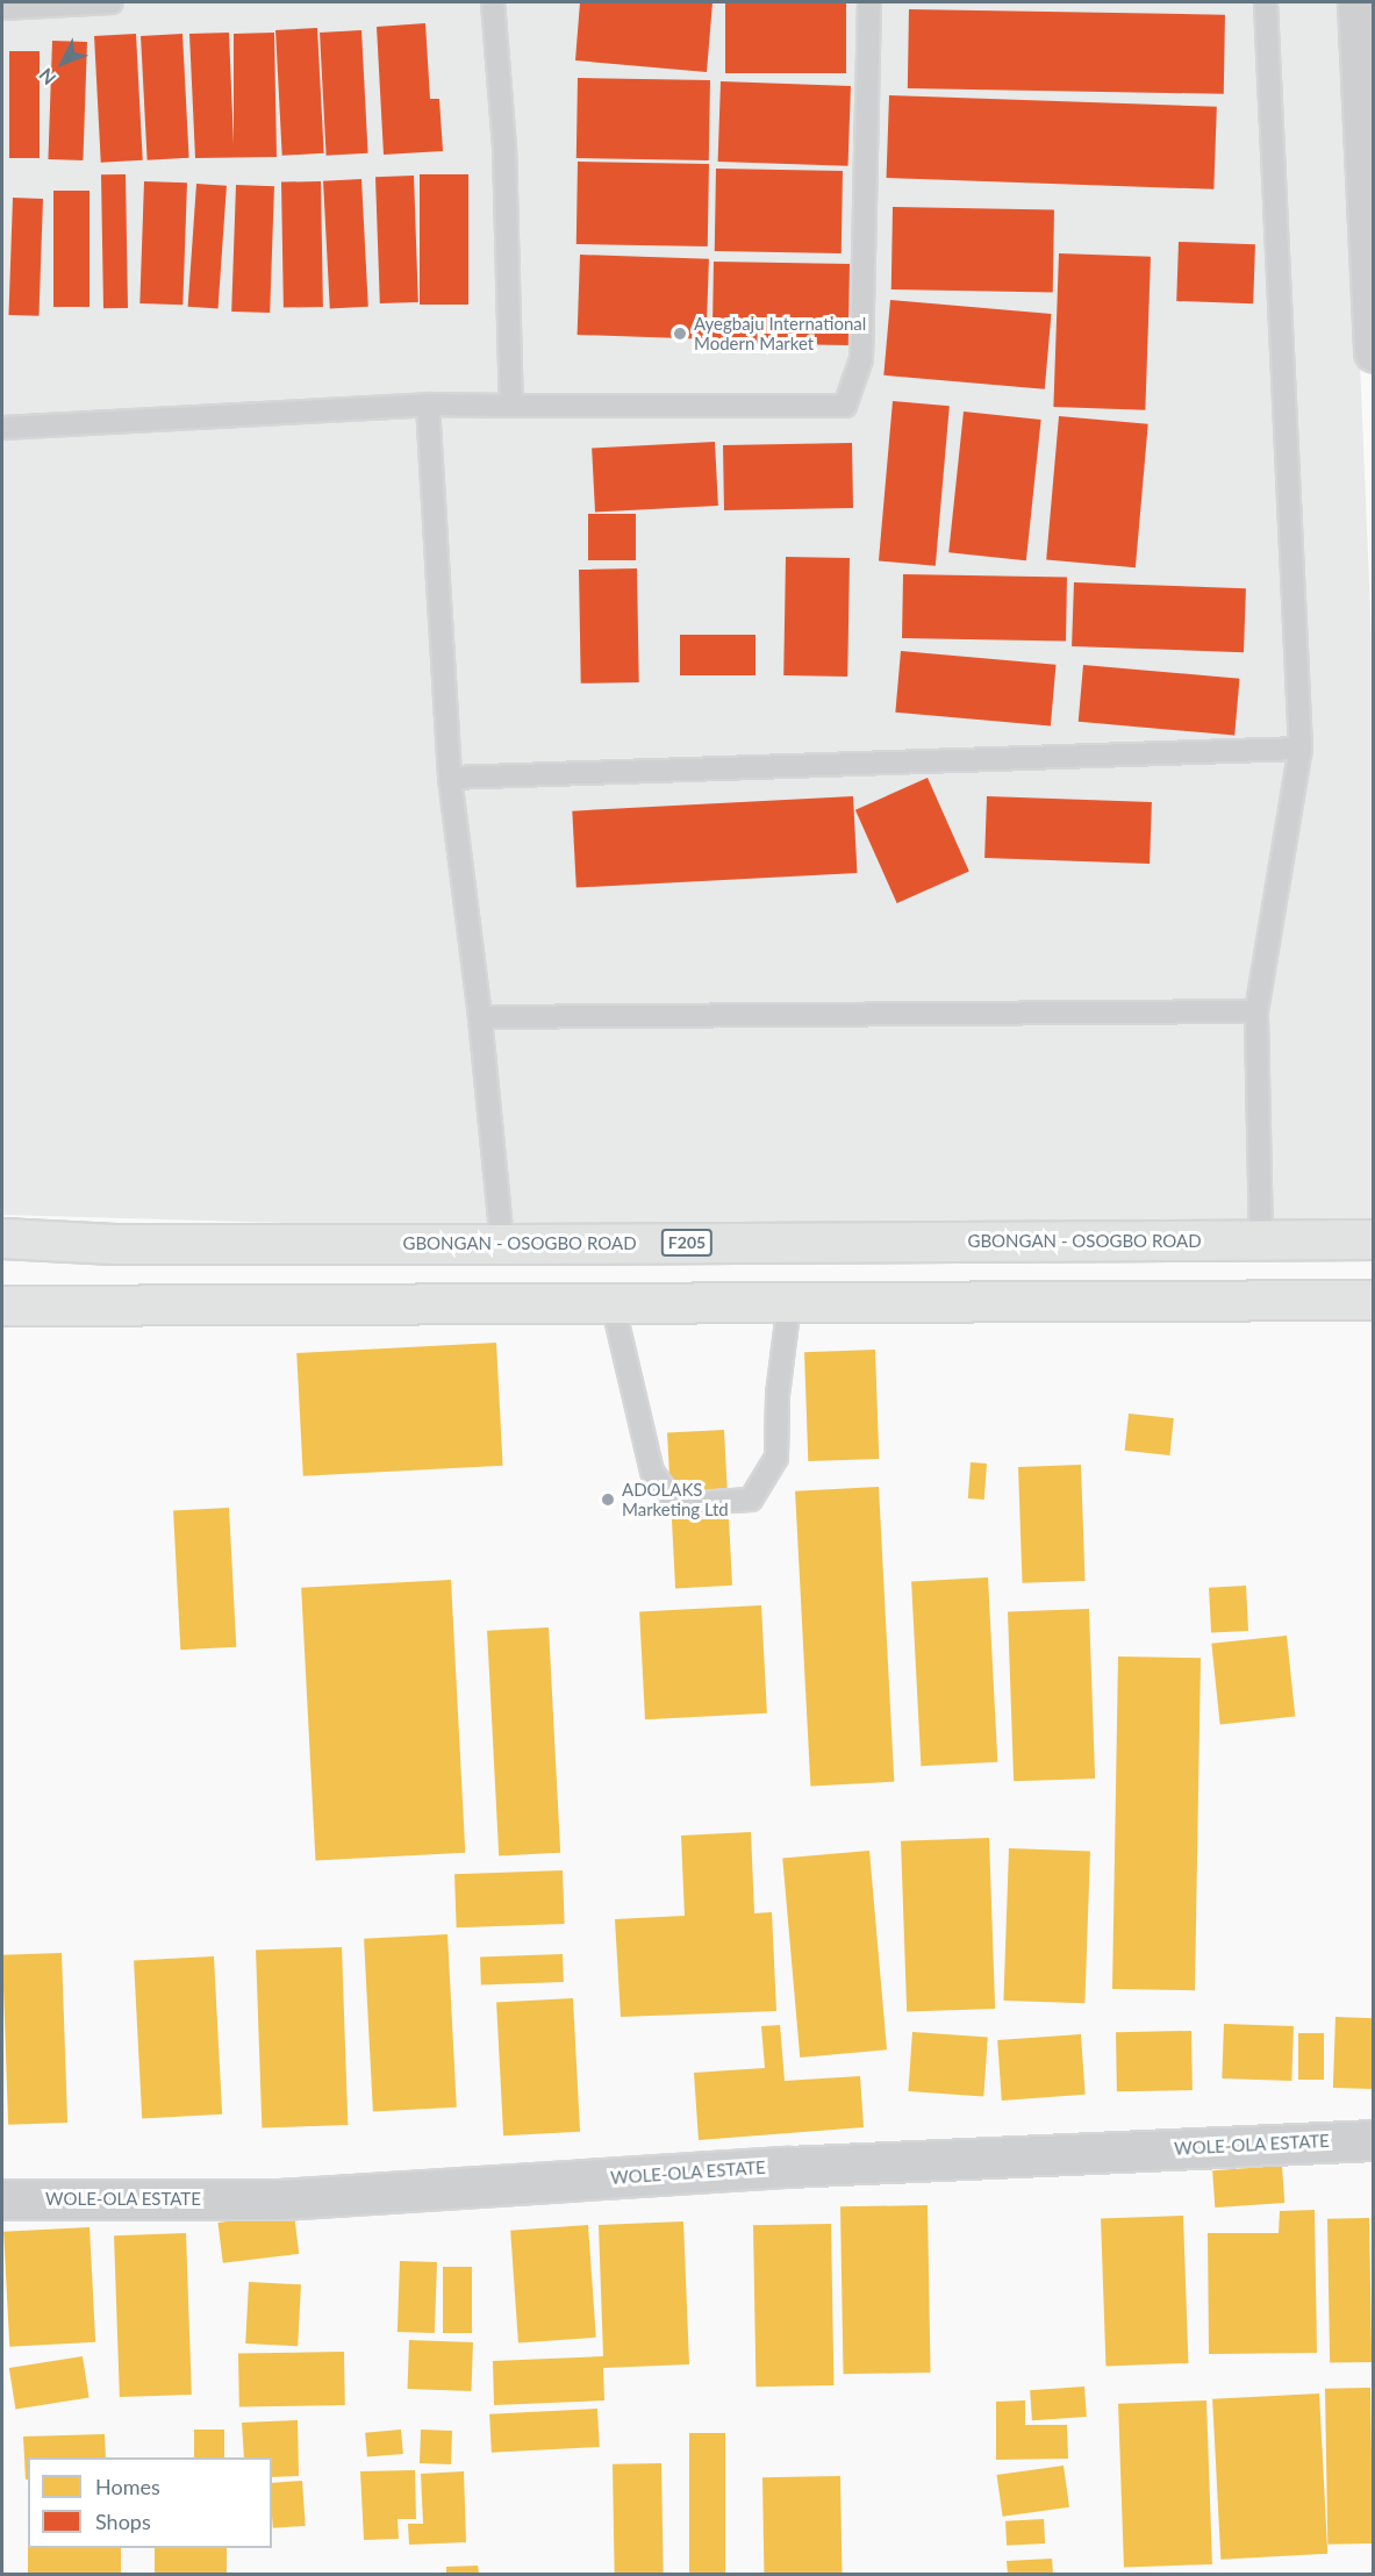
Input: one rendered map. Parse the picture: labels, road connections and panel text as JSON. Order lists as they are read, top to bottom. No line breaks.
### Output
{"streets":{"main road":["GBONGAN - OSOGBO ROAD","F205"],"street":["WOLE-OLA ESTATE"]},"places":["Ayegbaju International Modern Market","ADOLAKS Marketing Ltd"],"legend":["Homes","Shops"],"north":"bottom left"}
